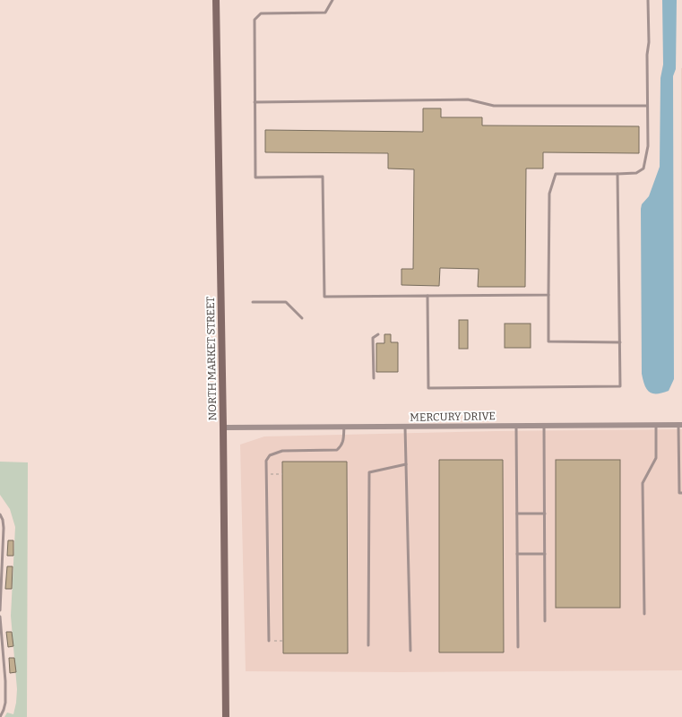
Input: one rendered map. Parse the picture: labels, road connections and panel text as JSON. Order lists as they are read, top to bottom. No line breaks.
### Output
{"streets":{"main road":["NORTH MARKET STREET"],"street":["MERCURY DRIVE"]},"crossings":[["NORTH MARKET STREET","MERCURY DRIVE"]]}
